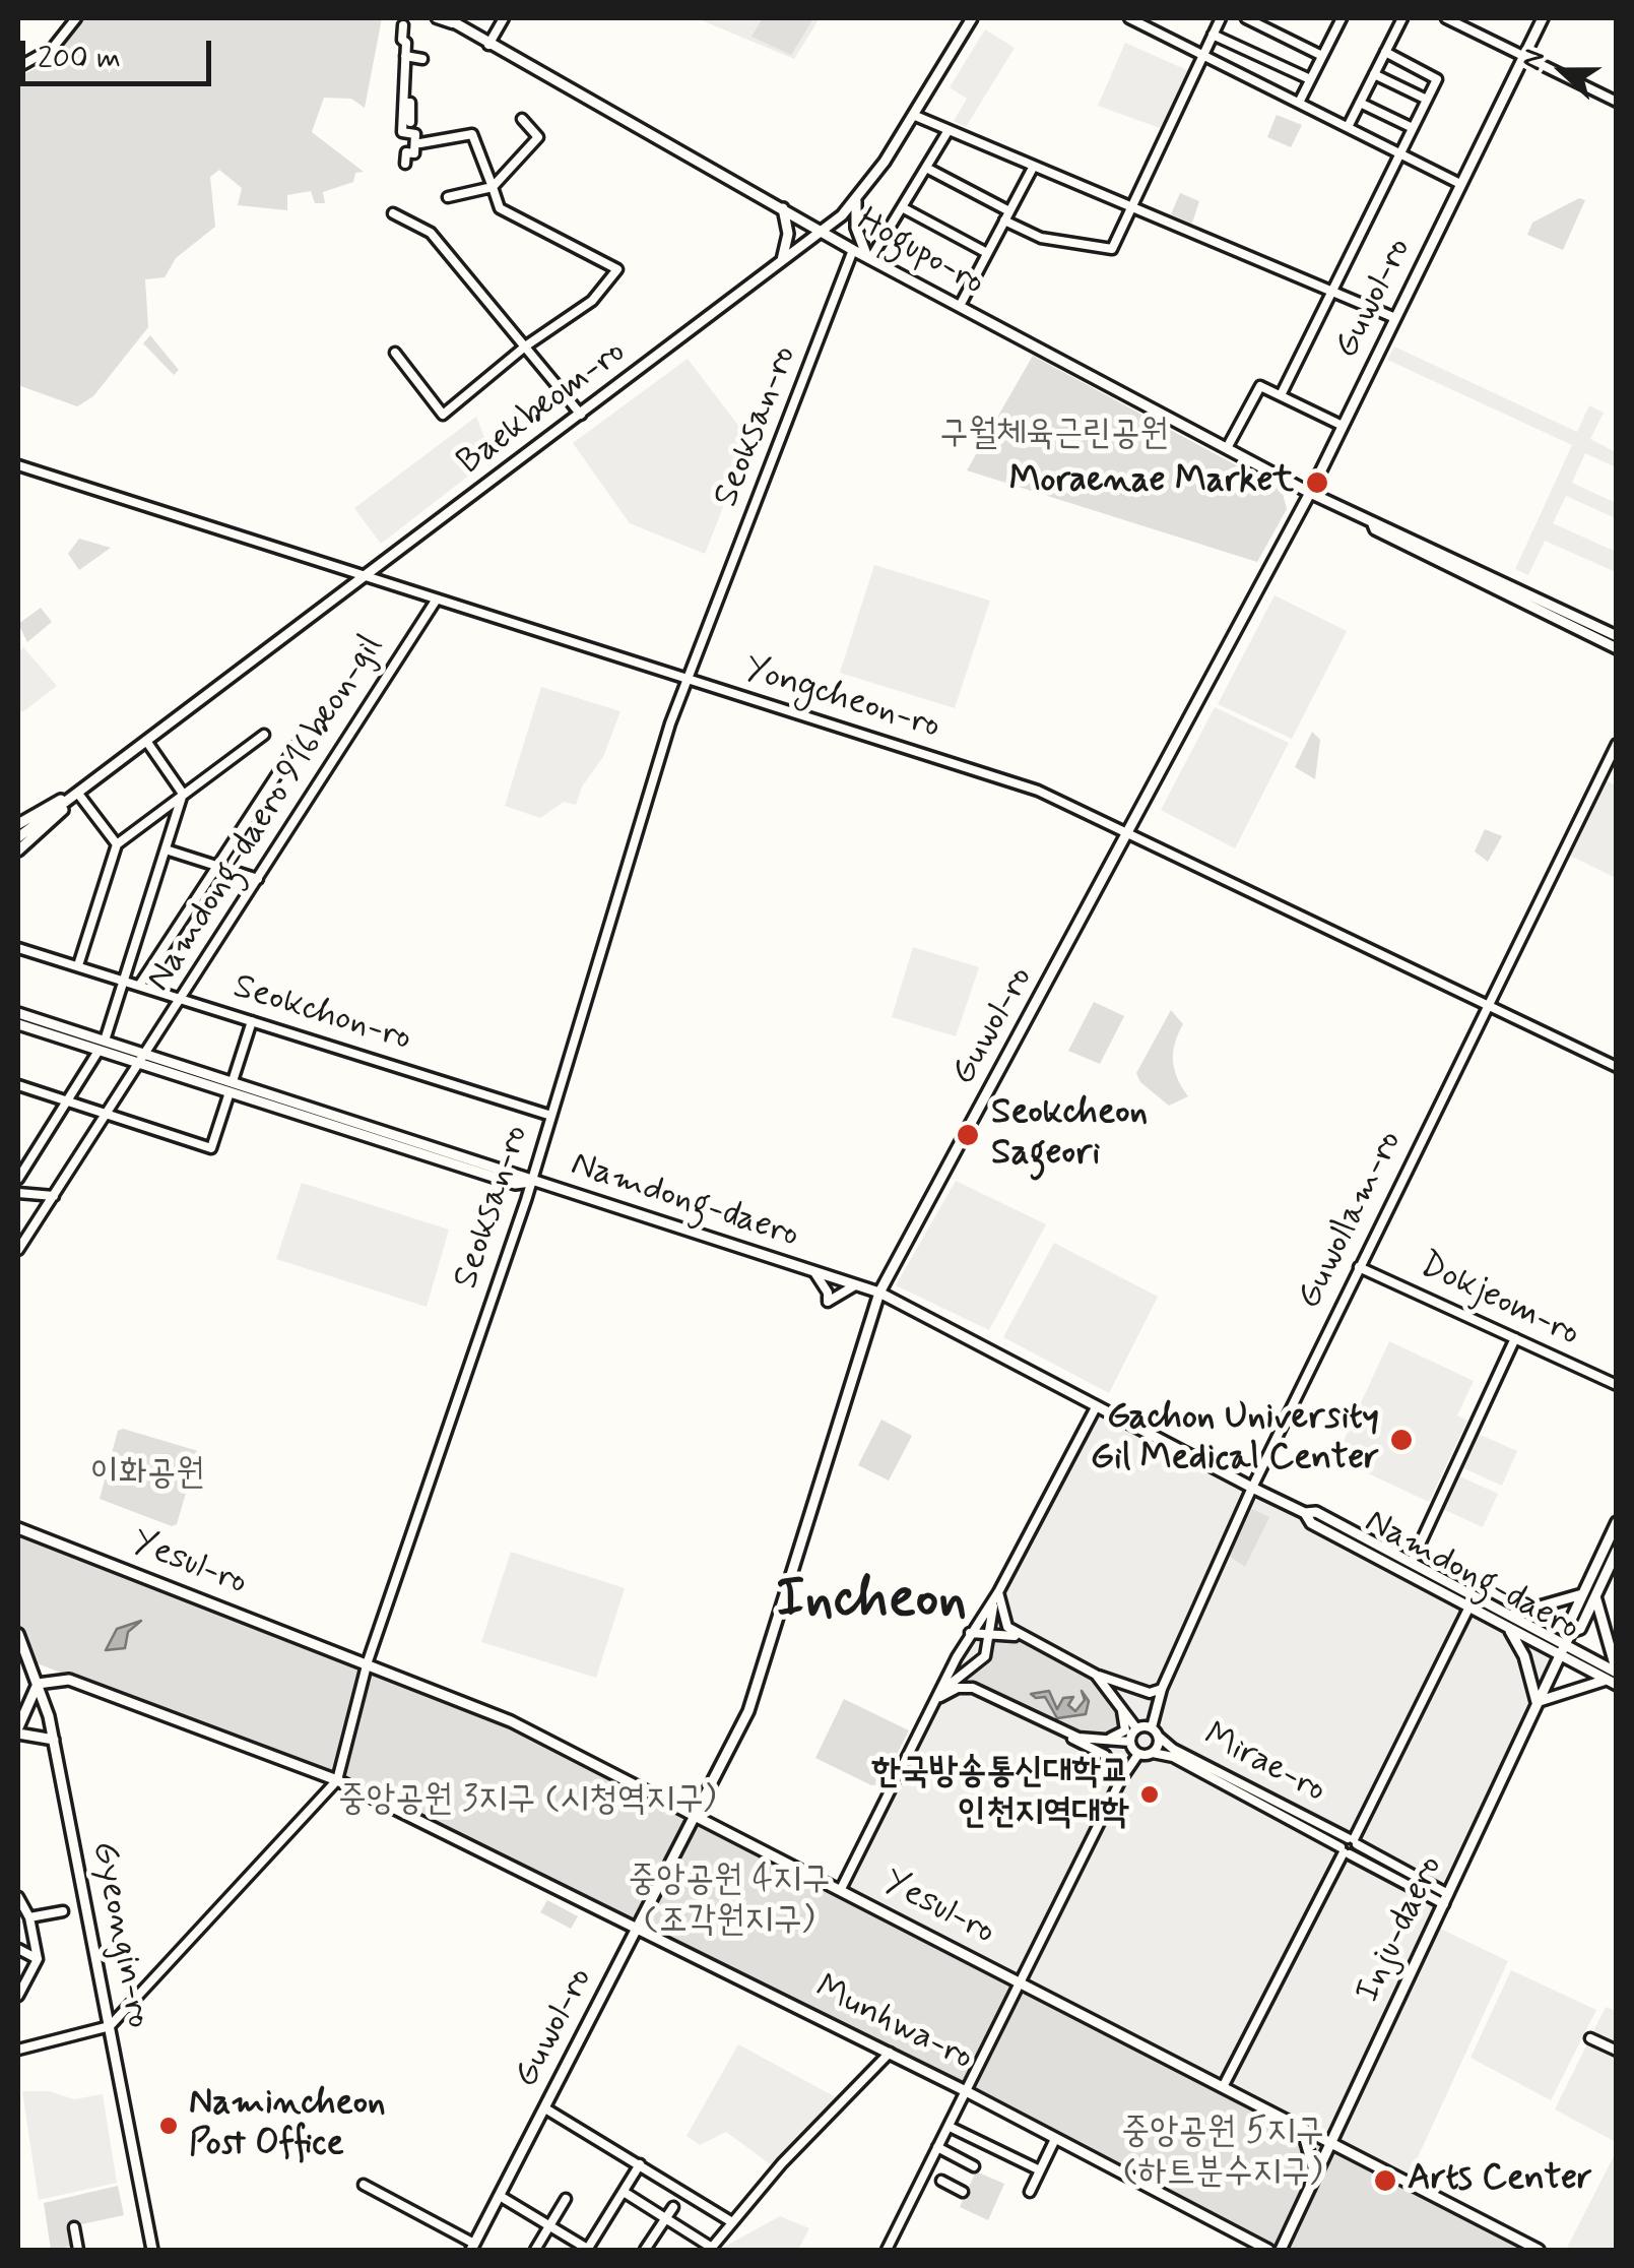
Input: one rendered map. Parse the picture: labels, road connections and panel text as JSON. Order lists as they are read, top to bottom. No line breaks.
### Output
{"streets":{"main road":["Hogupo-ro","Guwol-ro","Baekbeom-ro","Namdong-daero","Yesul-ro","Inju-daero","Gyeongin-ro","Munhwa-ro"],"street":["Seoksan-ro","Yongcheon-ro","Namdong-daero 916beon-gil","Seokchon-ro","Guwollam-ro","Dokjeom-ro","Mirae-ro"]},"crossings":[["Hogupo-ro","Guwol-ro"],["Hogupo-ro","Baekbeom-ro"],["Hogupo-ro","Seoksan-ro"],["Guwol-ro","Yongcheon-ro"],["Guwol-ro","Namdong-daero"],["Guwol-ro","Yesul-ro"],["Guwol-ro","Munhwa-ro"],["Baekbeom-ro","Yongcheon-ro"],["Seoksan-ro","Yongcheon-ro"],["Seoksan-ro","Seokchon-ro"],["Seoksan-ro","Namdong-daero"],["Seoksan-ro","Yesul-ro"],["Seoksan-ro","Gyeongin-ro"],["Seoksan-ro","Munhwa-ro"],["Yongcheon-ro","Namdong-daero 916beon-gil"],["Yongcheon-ro","Guwollam-ro"],["Namdong-daero 916beon-gil","Seokchon-ro"],["Namdong-daero 916beon-gil","Namdong-daero"],["Namdong-daero","Guwollam-ro"],["Namdong-daero","Inju-daero"],["Guwollam-ro","Dokjeom-ro"],["Guwollam-ro","Mirae-ro"],["Yesul-ro","Inju-daero"],["Mirae-ro","Inju-daero"],["Gyeongin-ro","Munhwa-ro"]],"districts":["Incheon"],"parks":["구월체육근린공원","이화공원","중앙공원 3지구 (시청역지구)","중앙공원 4지구 (조각원지구)","중앙공원 5지구 (하트분수지구)"],"places":["Moraenae Market","Seokcheon Sageori","Gachon University Gil Medical Center","한국방송통신대학교 인천지역대학","Namincheon Post Office","Arts Center"],"scale_bar":"200 m","north":"left"}
